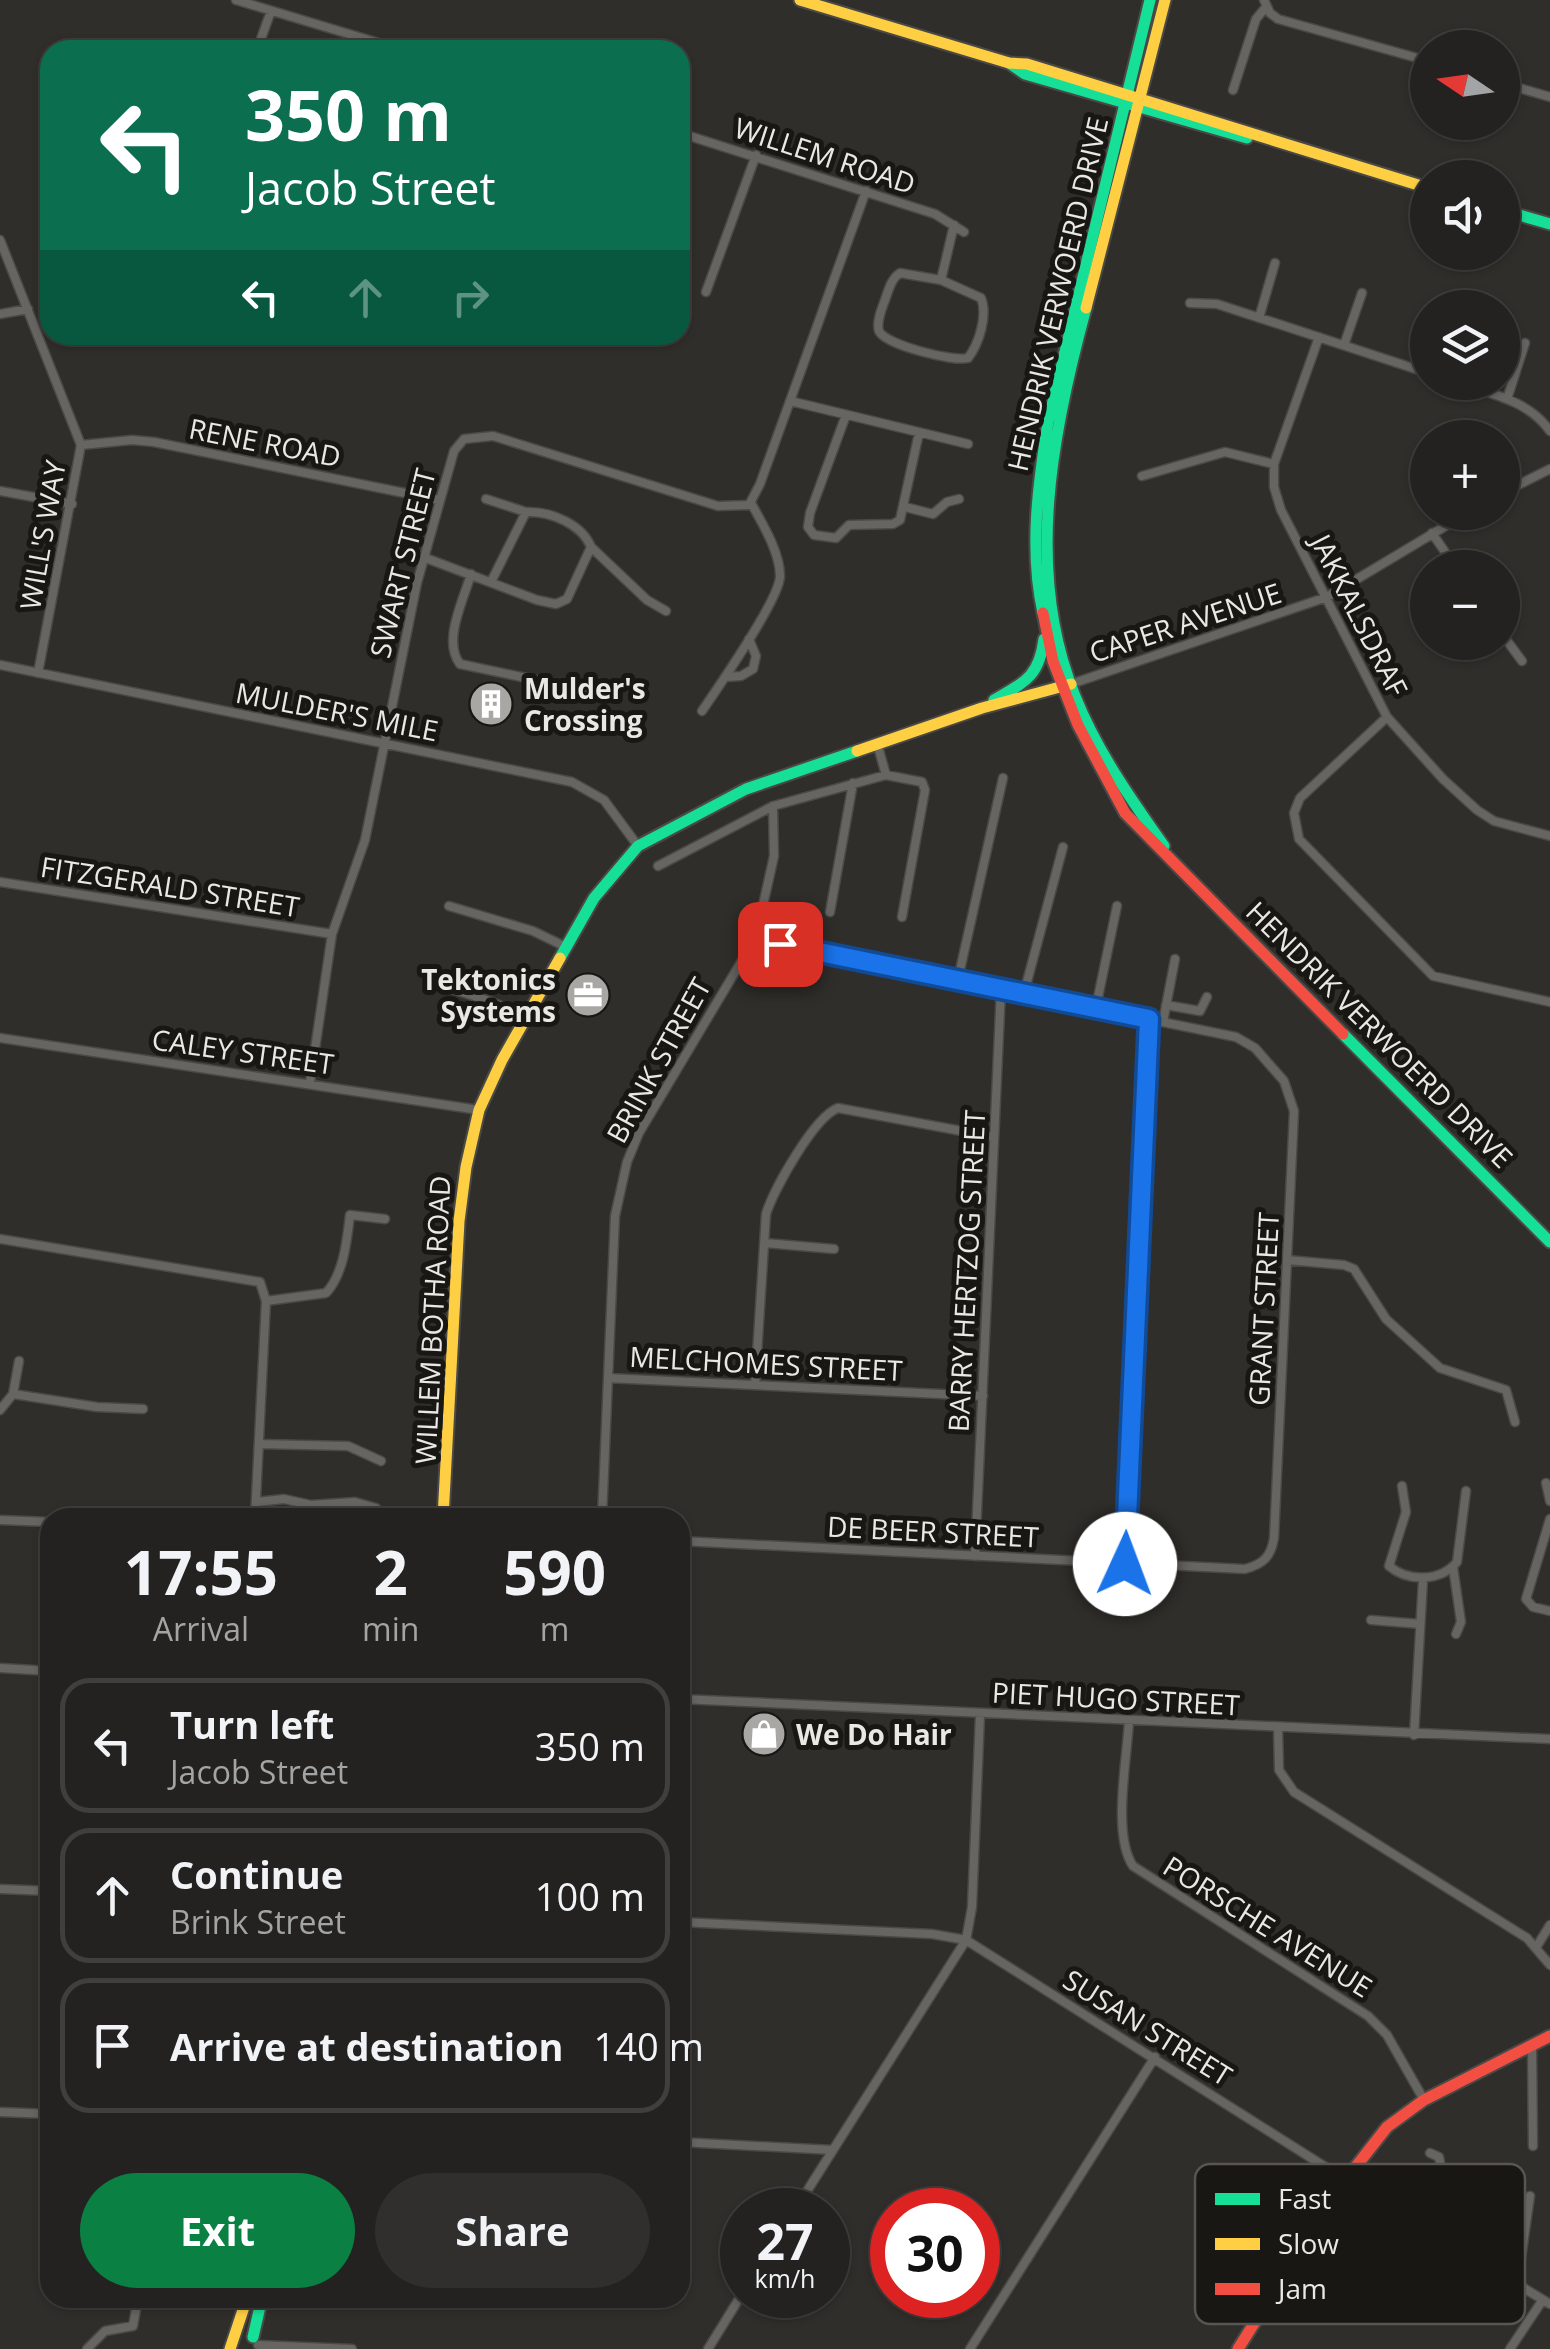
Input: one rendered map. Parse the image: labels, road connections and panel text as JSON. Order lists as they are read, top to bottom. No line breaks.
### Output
{"streets":{"main road":["HENDRIK VERWOERD DRIVE","WILLEM BOTHA ROAD"],"street":["WILLEM ROAD","RENE ROAD","WILL'S WAY","SWART STREET","JAKKALSDRAF","CAPER AVENUE","MULDER'S MILE","FITZGERALD STREET","CALEY STREET","BRINK STREET","BARRY HERTZOG STREET","GRANT STREET","MELCHOMES STREET","DE BEER STREET","PIET HUGO STREET","PORSCHE AVENUE","SUSAN STREET"]},"crossings":[["HENDRIK VERWOERD DRIVE","CAPER AVENUE"],["HENDRIK VERWOERD DRIVE","WILLEM BOTHA ROAD"],["RENE ROAD","WILL'S WAY"],["RENE ROAD","SWART STREET"],["WILL'S WAY","MULDER'S MILE"],["SWART STREET","MULDER'S MILE"],["SWART STREET","FITZGERALD STREET"],["SWART STREET","CALEY STREET"],["JAKKALSDRAF","CAPER AVENUE"],["CAPER AVENUE","WILLEM BOTHA ROAD"],["MULDER'S MILE","WILLEM BOTHA ROAD"],["CALEY STREET","WILLEM BOTHA ROAD"],["BRINK STREET","MELCHOMES STREET"],["BARRY HERTZOG STREET","MELCHOMES STREET"],["BARRY HERTZOG STREET","DE BEER STREET"],["GRANT STREET","DE BEER STREET"],["PIET HUGO STREET","PORSCHE AVENUE"]],"places":{"building":["Mulder's Crossing"],"office":["Tektonics Systems"],"shop":["We Do Hair"]},"legend":["Fast","Slow","Jam"],"north":"left","page":{"map_buttons":["+","−"],"turn":["350 m","Jacob Street"],"eta":["17:55","Arrival","2","min","590","m"],"list":[{"name":"Turn left","note":"Jacob Street","value":"350 m"},{"name":"Continue","note":"Brink Street","value":"100 m"},{"name":"Arrive at destination","value":"140 m"}],"buttons":["Exit","Share"],"speed":"27 km/h","limit":"30"}}
